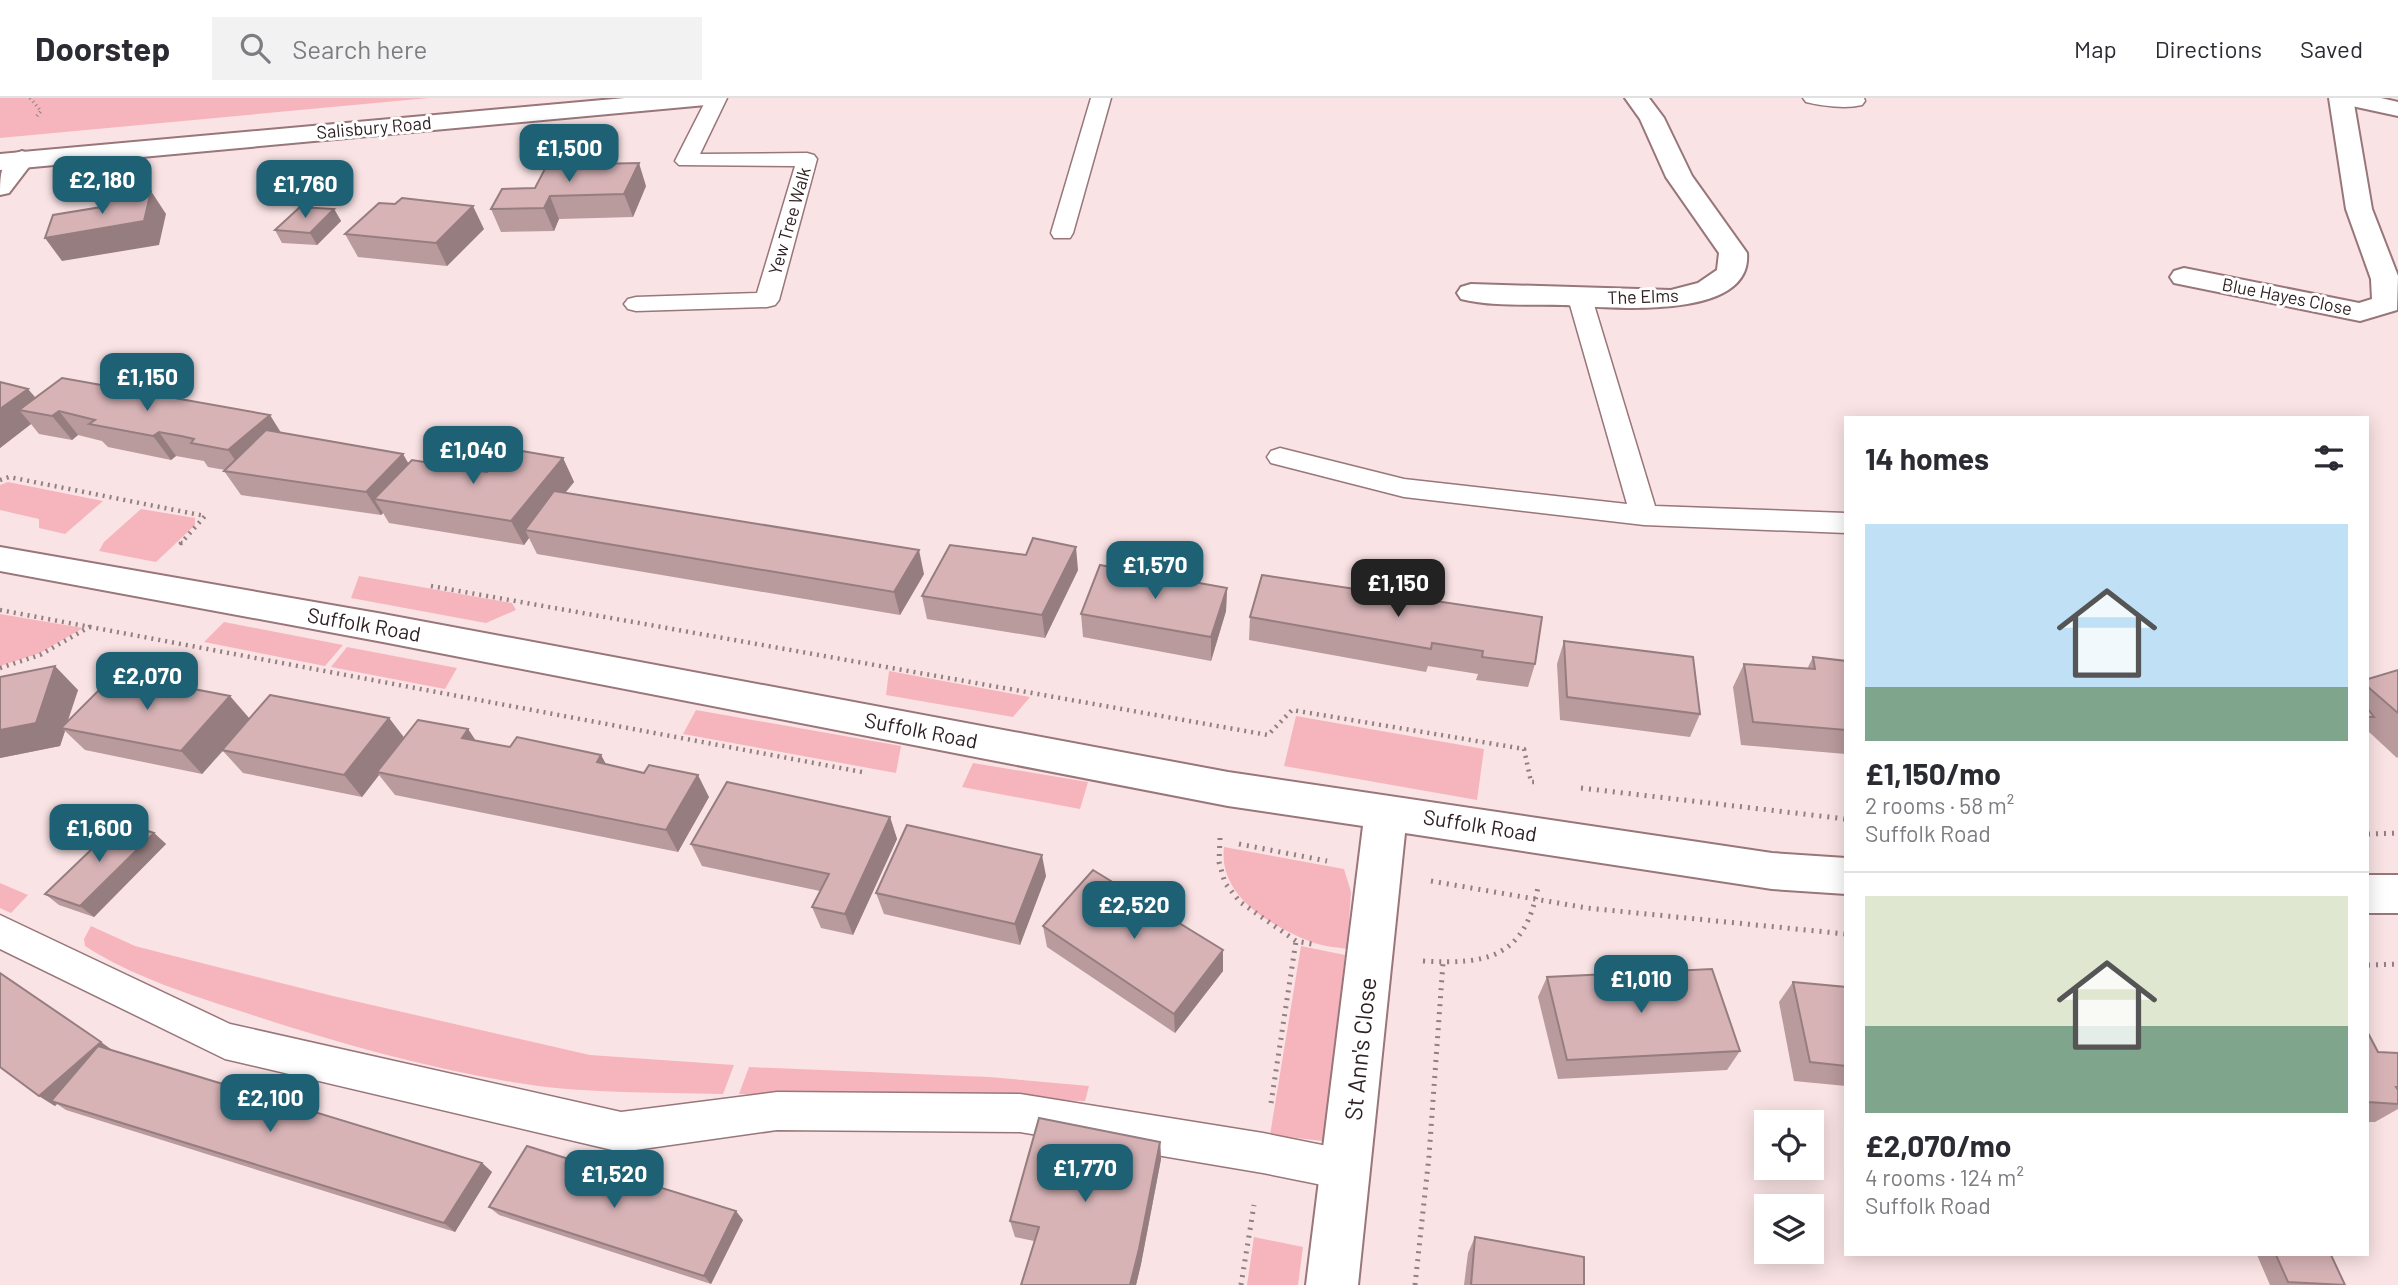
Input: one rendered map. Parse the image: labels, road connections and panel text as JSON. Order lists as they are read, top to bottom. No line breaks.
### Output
{"streets":{"street":["Salisbury Road","The Elms","Blue Hayes Close","Suffolk Road","St Ann's Close"],"lane":["Yew Tree Walk"]},"crossings":[["Suffolk Road","St Ann's Close"]],"page":{"header":"Doorstep","search":"Search here","nav":["Map","Directions","Saved"],"price":["£1,500","£2,180","£1,760","£1,150","£1,040","£1,570","£1,150","£2,070","£1,600","£2,520","£1,010","£2,100","£1,770","£1,520"],"heading":"14 homes","list":[{"name":"£1,150/mo","note":"2 rooms · 58 m² · Suffolk Road"},{"name":"£2,070/mo","note":"4 rooms · 124 m² · Suffolk Road"}]}}
